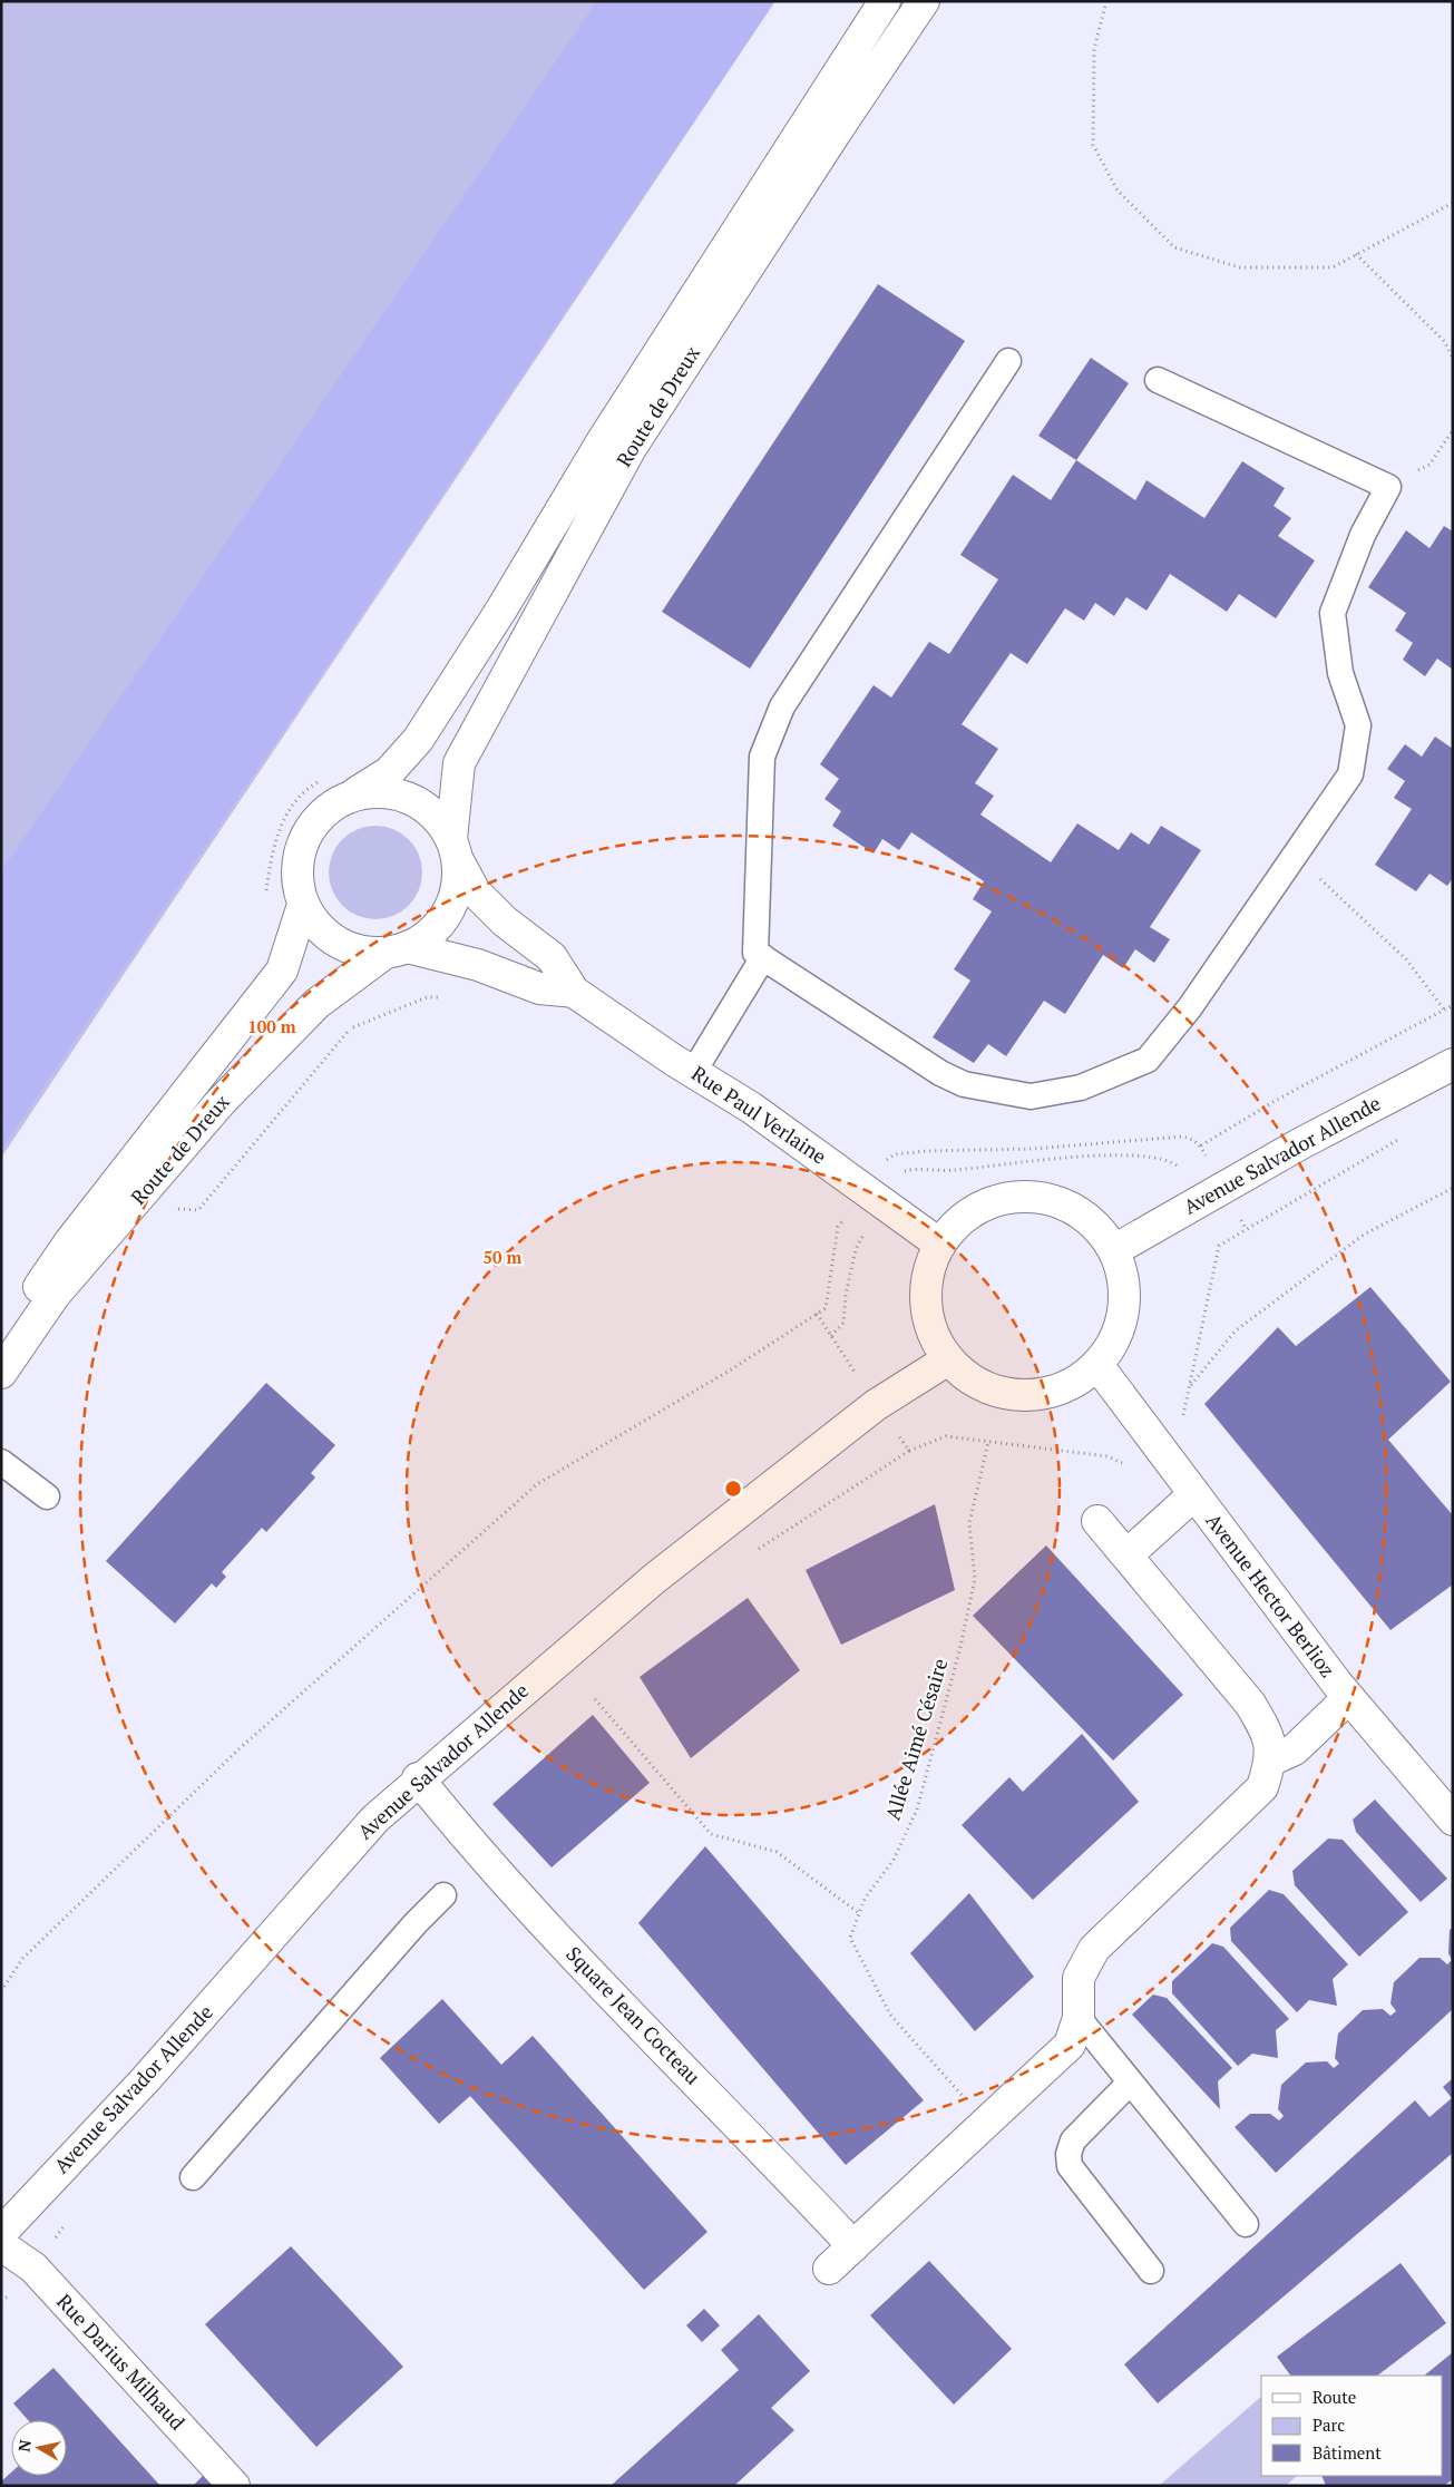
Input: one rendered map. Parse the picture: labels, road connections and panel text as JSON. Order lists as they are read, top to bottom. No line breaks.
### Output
{"streets":{"street":["Route de Dreux","Rue Paul Verlaine","Avenue Salvador Allende","Avenue Hector Berlioz","Square Jean Cocteau","Rue Darius Milhaud"],"path":["Allée Aimé Césaire"]},"crossings":[["Route de Dreux","Rue Paul Verlaine"],["Rue Paul Verlaine","Avenue Salvador Allende"],["Rue Paul Verlaine","Avenue Hector Berlioz"],["Avenue Salvador Allende","Avenue Hector Berlioz"],["Avenue Salvador Allende","Square Jean Cocteau"]],"legend":["Route","Parc","Bâtiment"],"north":"left","rings":["100 m","50 m"]}
